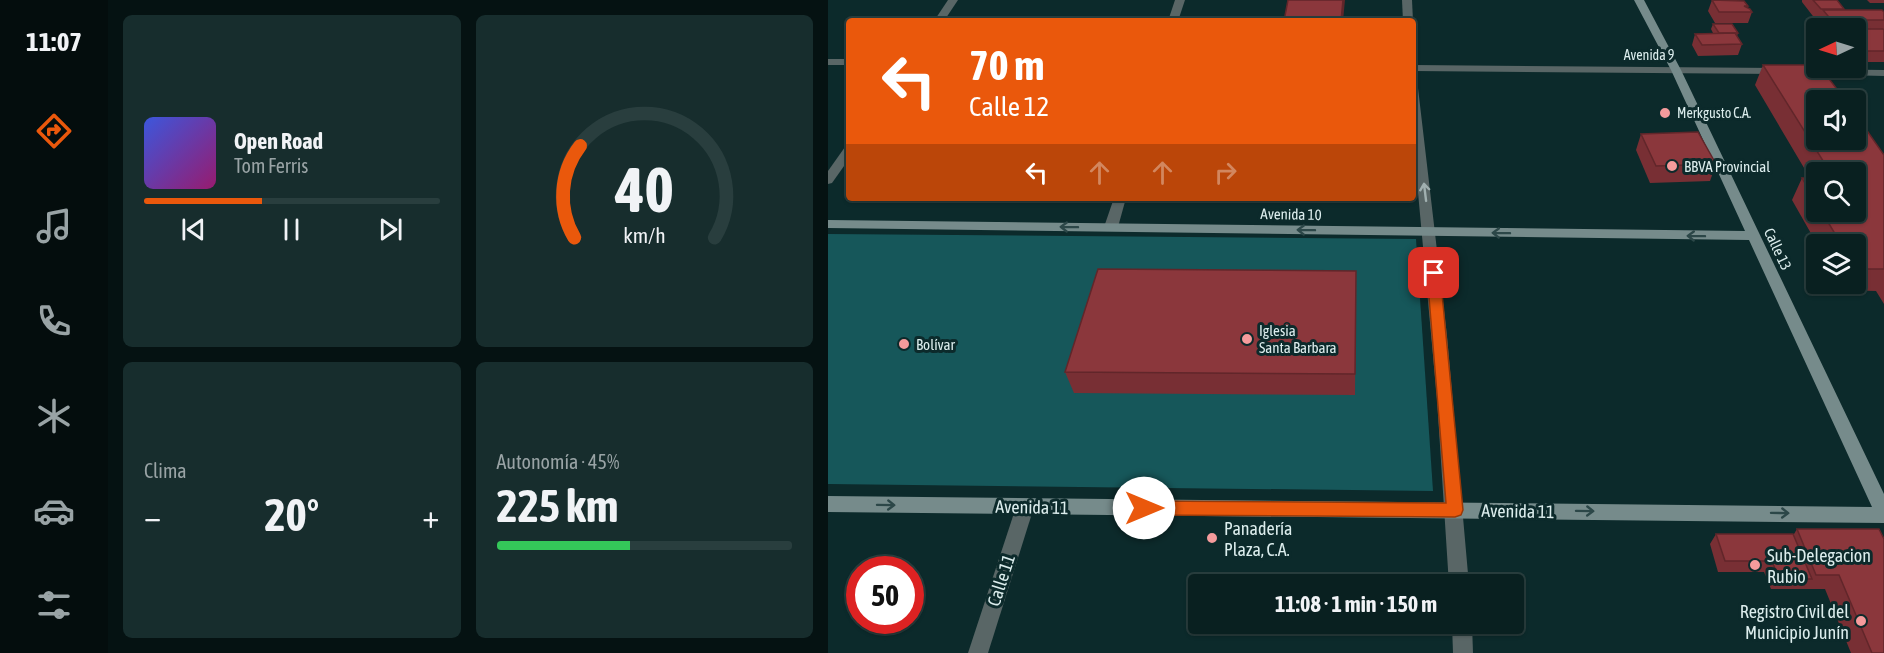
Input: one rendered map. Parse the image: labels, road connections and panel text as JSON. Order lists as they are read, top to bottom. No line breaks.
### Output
{"streets":{"main road":["Avenida 10","Calle 13","Avenida 11"],"street":["Avenida 9","Calle 11"]},"crossings":[["Avenida 9","Calle 13"],["Avenida 10","Calle 13"],["Calle 13","Avenida 11"],["Avenida 11","Calle 11"]],"one_way":["Avenida 10","Avenida 11"],"places":["Merkgusto C.A.","BBVA Provincial","Iglesia Santa Barbara","Bolívar","Panadería Plaza, C.A.","Sub-Delegacion Rubio","Registro Civil del Municipio Junín"],"north":"left","page":{"tabs":"11:07","turn":["70 m","Calle 12"],"song":["Open Road","Tom Ferris"],"tile":["Clima",["Autonomía · 45%","225 km"]],"heat":["−","20°","+"],"limit":"50","trip":"11:08 · 1 min · 150 m","gauge":["40","km/h"]}}
